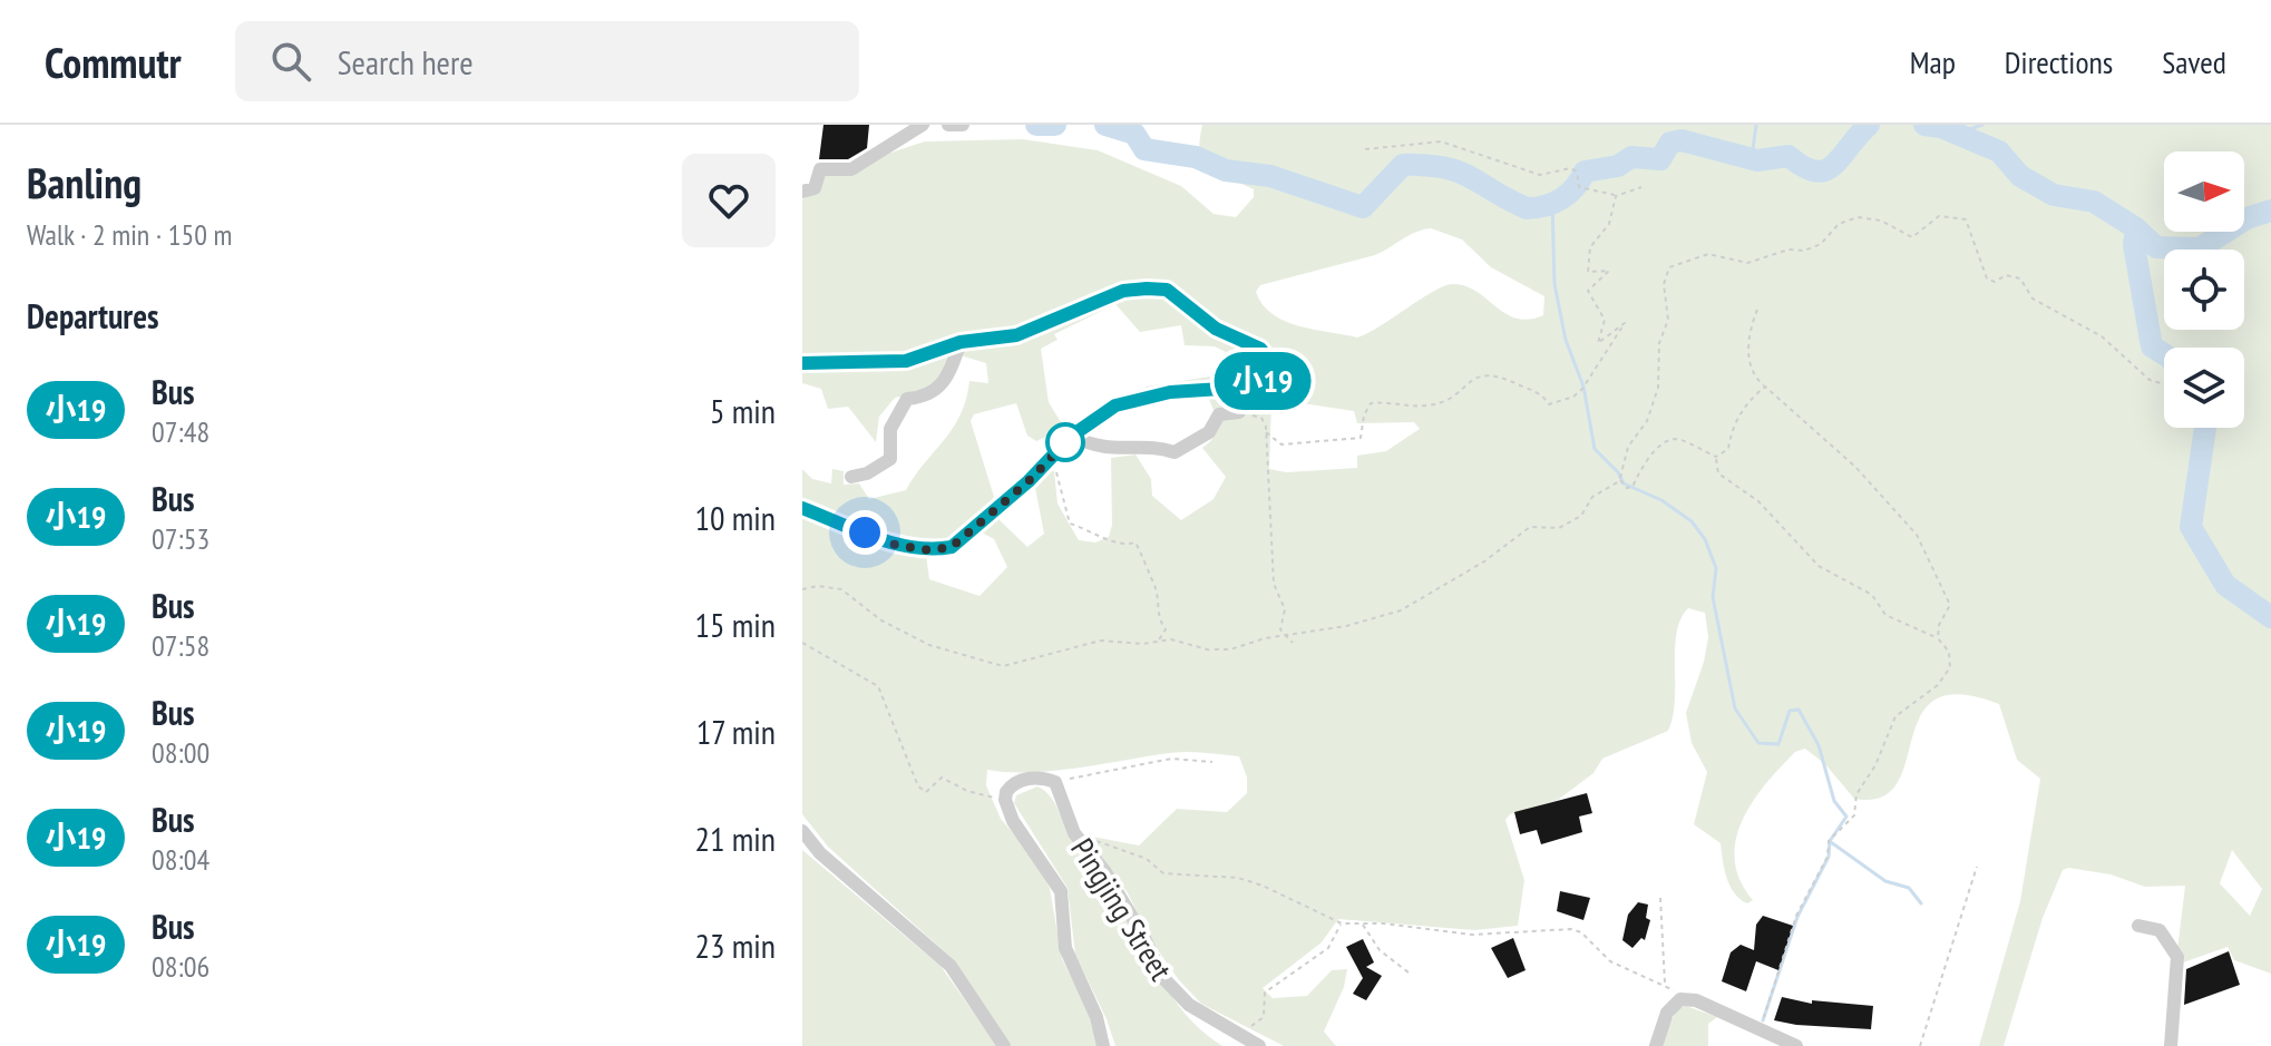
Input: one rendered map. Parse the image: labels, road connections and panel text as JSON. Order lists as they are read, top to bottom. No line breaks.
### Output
{"streets":{"street":["Pingjing Street"]},"lines":["bus line 小19"],"north":"right","page":{"header":"Commutr","search":"Search here","nav":["Map","Directions","Saved"],"heading":[["Banling","Walk · 2 min · 150 m"],"Departures"],"on_map":"小19","list":[{"mark":"小19","name":"Bus","note":"07:48","value":"5 min"},{"mark":"小19","name":"Bus","note":"07:53","value":"10 min"},{"mark":"小19","name":"Bus","note":"07:58","value":"15 min"},{"mark":"小19","name":"Bus","note":"08:00","value":"17 min"},{"mark":"小19","name":"Bus","note":"08:04","value":"21 min"},{"mark":"小19","name":"Bus","note":"08:06","value":"23 min"}]}}
